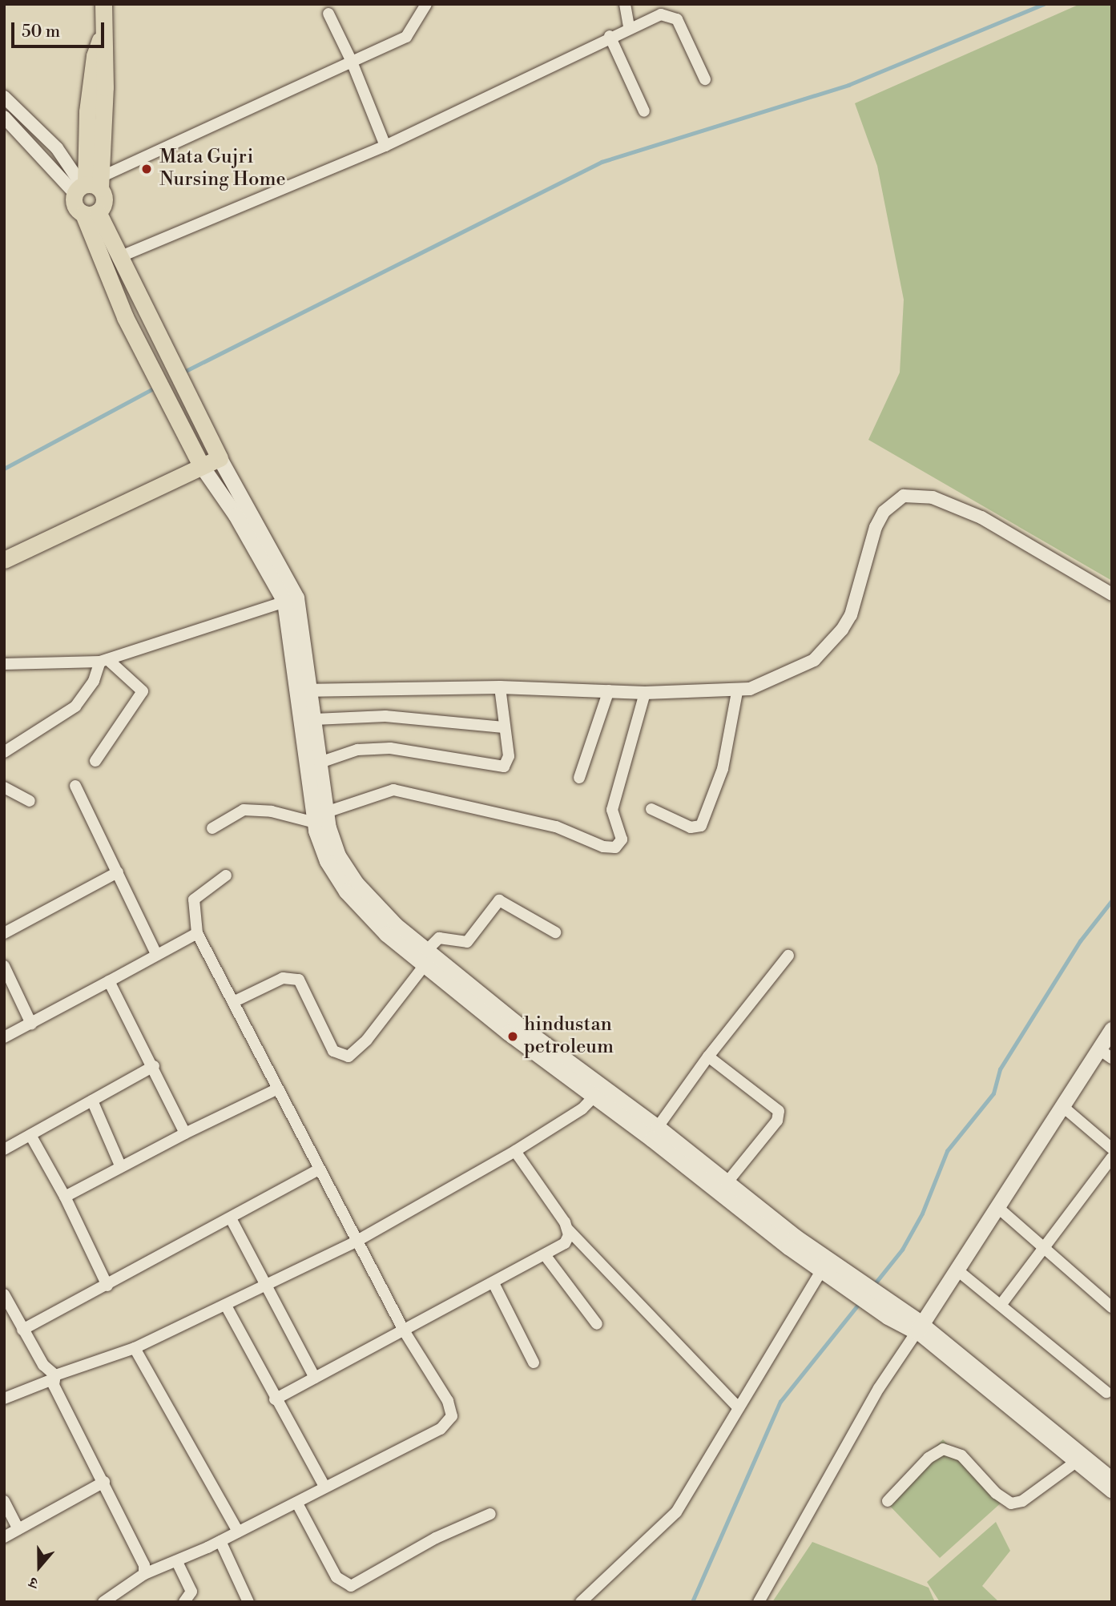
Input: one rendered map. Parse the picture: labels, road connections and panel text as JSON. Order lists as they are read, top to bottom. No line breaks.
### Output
{"places":["Mata Gujri Nursing Home","hindustan petroleum"],"scale_bar":"50 m","north":"bottom"}
